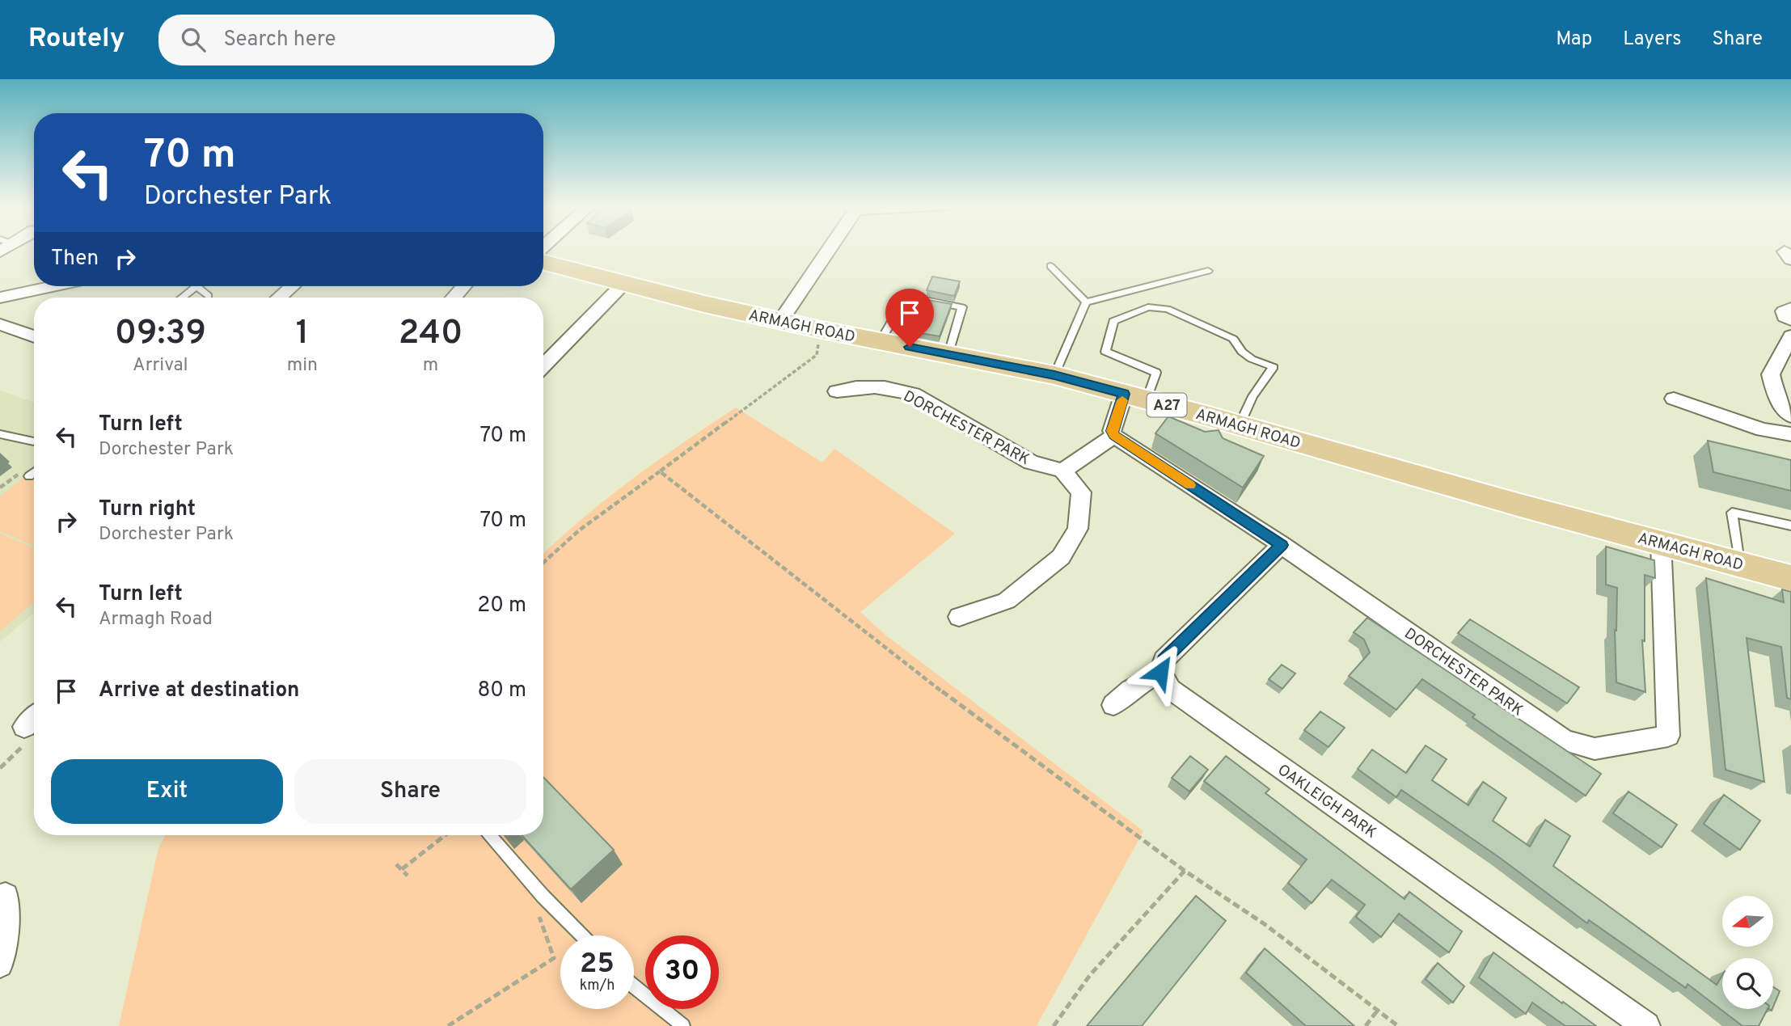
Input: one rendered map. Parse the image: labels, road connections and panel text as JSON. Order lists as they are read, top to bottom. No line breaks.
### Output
{"streets":{"main road":["ARMAGH ROAD","A27"],"street":["DORCHESTER PARK","OAKLEIGH PARK"]},"crossings":[["ARMAGH ROAD","DORCHESTER PARK"]],"north":"left","page":{"header":"Routely","search":"Search here","nav":["Map","Layers","Share"],"turn":["70 m","Dorchester Park"],"then":"Then","eta":["09:39","Arrival","1","min","240","m"],"list":[{"name":"Turn left","note":"Dorchester Park","value":"70 m"},{"name":"Turn right","note":"Dorchester Park","value":"70 m"},{"name":"Turn left","note":"Armagh Road","value":"20 m"},{"name":"Arrive at destination","value":"80 m"}],"buttons":["Exit","Share"],"speed":"25 km/h","limit":"30"}}
